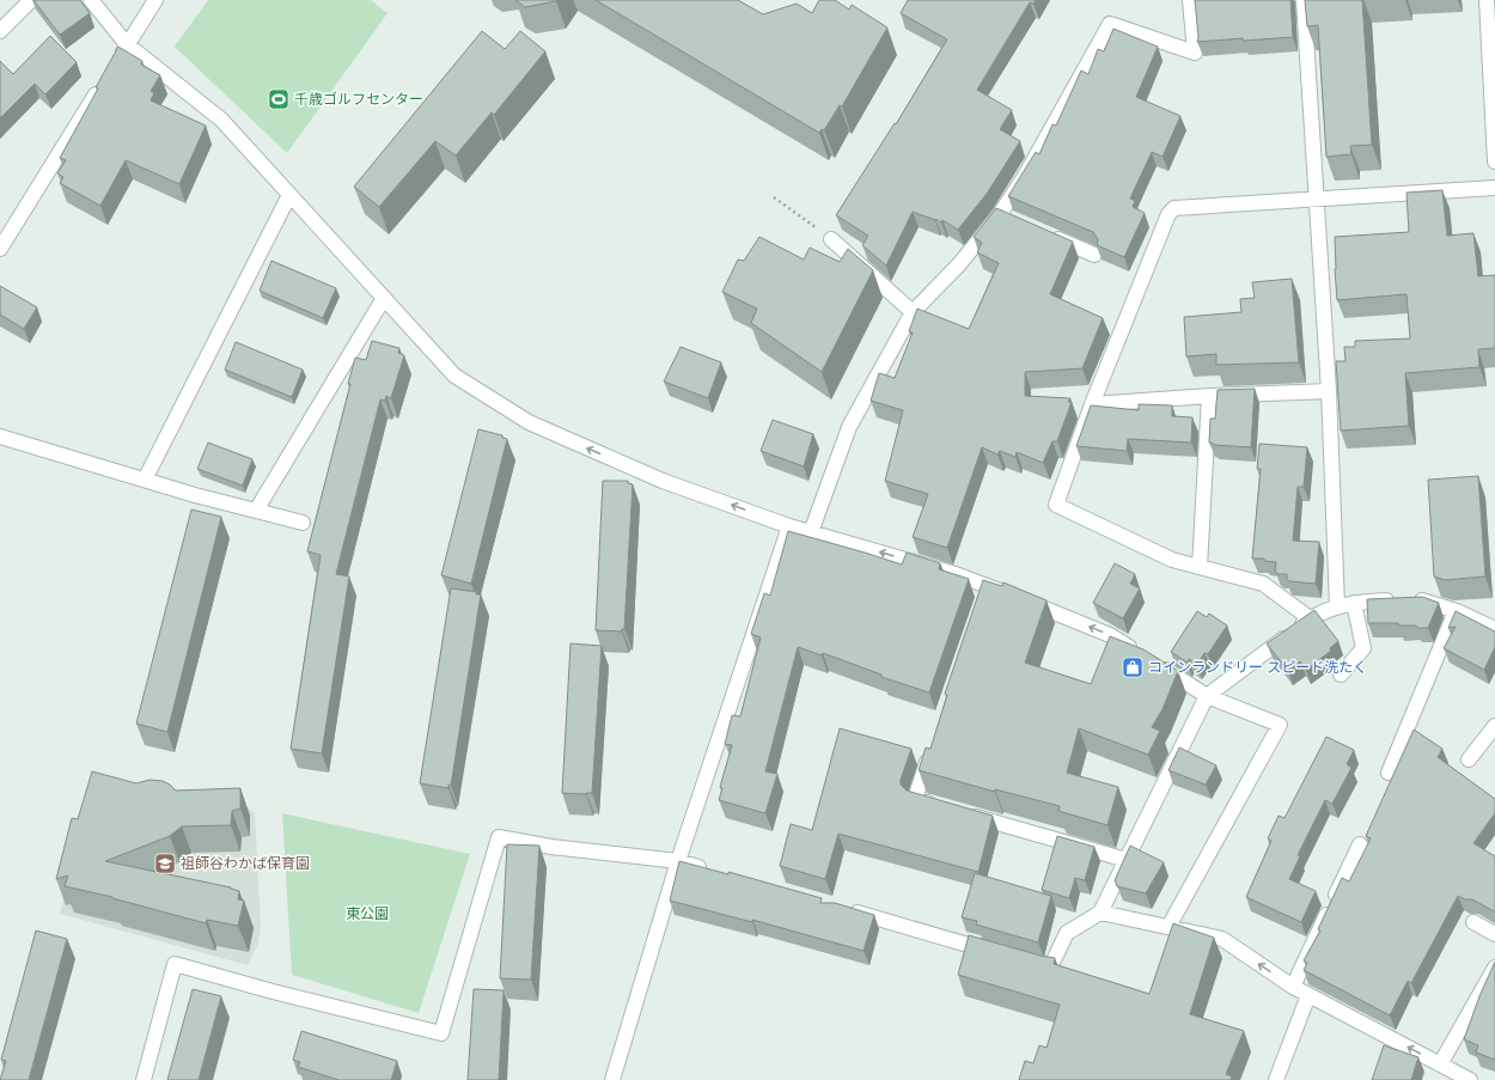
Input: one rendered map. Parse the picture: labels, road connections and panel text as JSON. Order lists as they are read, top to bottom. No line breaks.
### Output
{"parks":["東公園"],"places":{"sports":["千歳ゴルフセンター"],"shop":["コインランドリー スピード洗たく"],"school or university":["祖師谷わかば保育園"]}}
